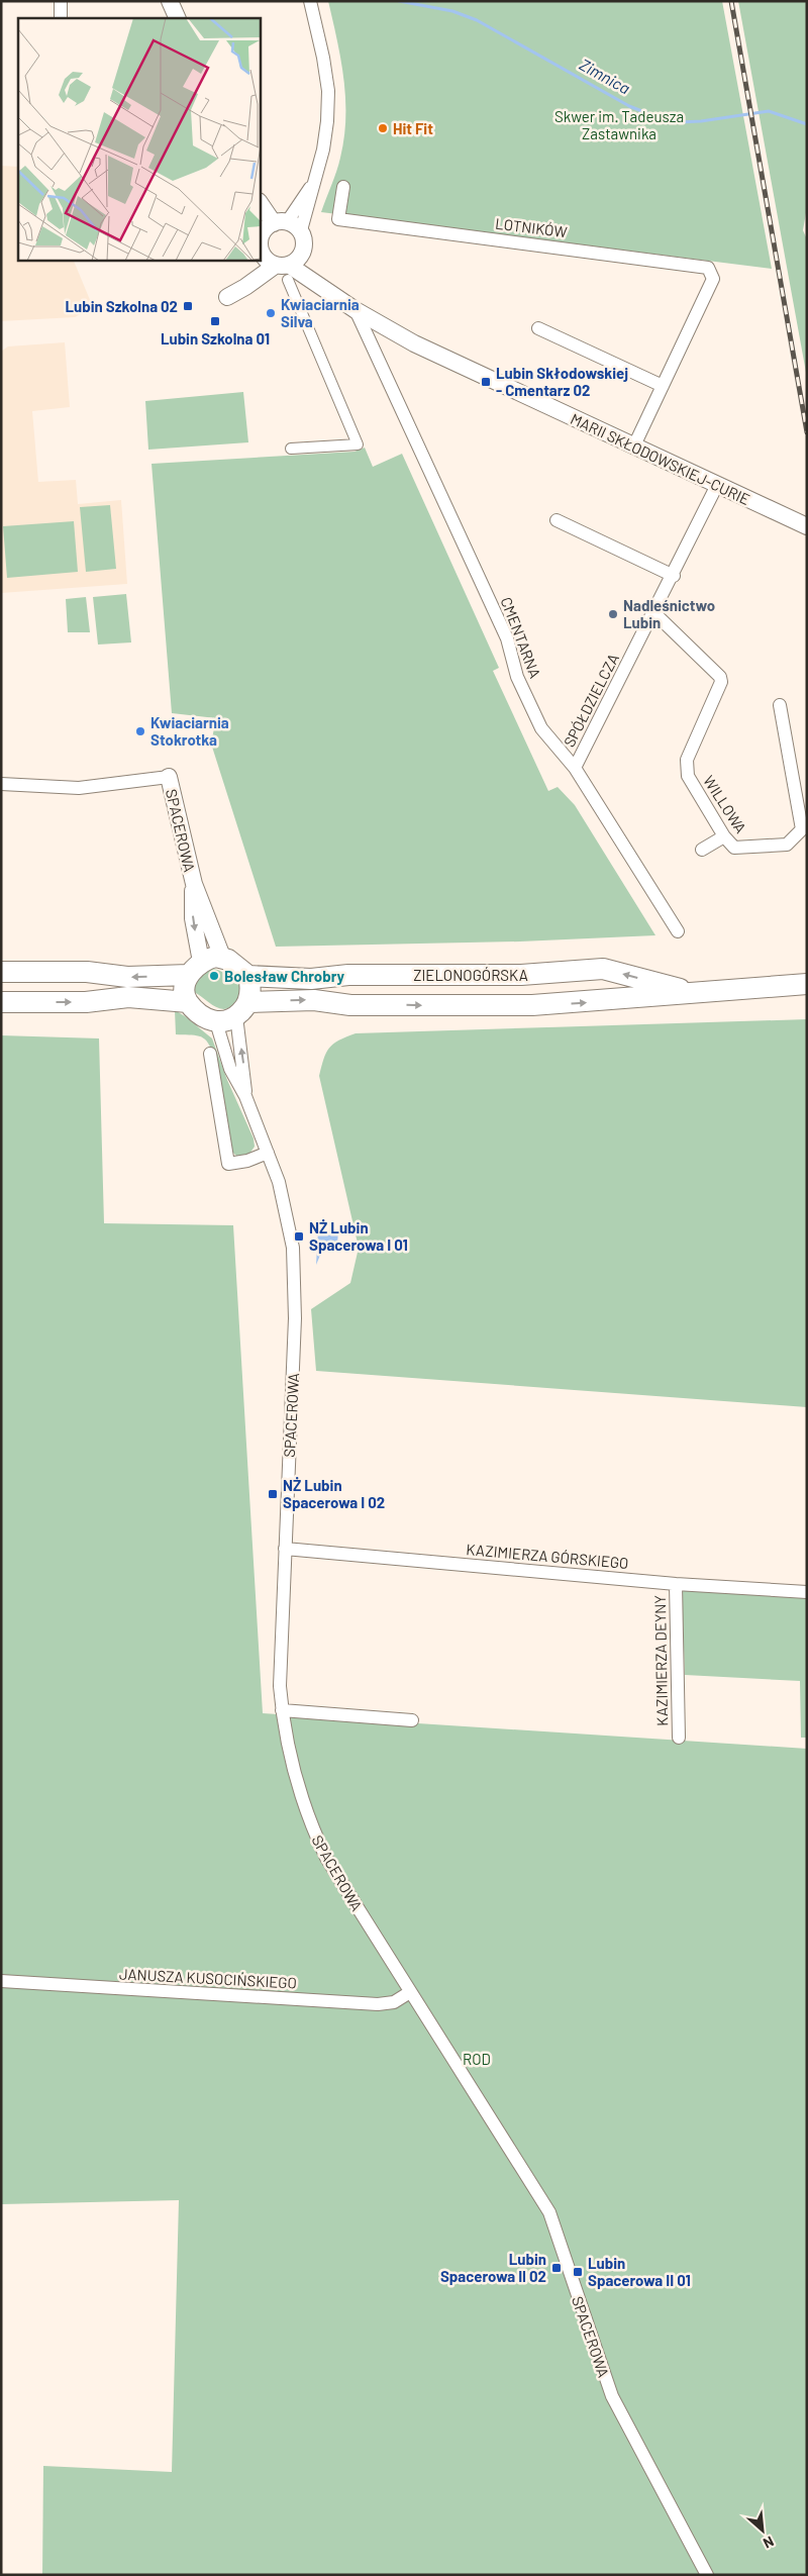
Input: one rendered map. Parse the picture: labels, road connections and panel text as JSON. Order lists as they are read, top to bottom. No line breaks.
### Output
{"streets":{"main road":["ZIELONOGÓRSKA"],"street":["LOTNIKÓW","MARII SKŁODOWSKIEJ-CURIE","CMENTARNA","SPÓŁDZIELCZA","WILLOWA","SPACEROWA","KAZIMIERZA GÓRSKIEGO","KAZIMIERZA DEYNY","JANUSZA KUSOCIŃSKIEGO"]},"crossings":[["MARII SKŁODOWSKIEJ-CURIE","CMENTARNA"],["MARII SKŁODOWSKIEJ-CURIE","SPÓŁDZIELCZA"],["CMENTARNA","SPÓŁDZIELCZA"],["SPÓŁDZIELCZA","WILLOWA"],["SPACEROWA","ZIELONOGÓRSKA"],["SPACEROWA","KAZIMIERZA GÓRSKIEGO"],["SPACEROWA","JANUSZA KUSOCIŃSKIEGO"],["KAZIMIERZA GÓRSKIEGO","KAZIMIERZA DEYNY"]],"water":["Zimnica"],"parks":["Skwer im. Tadeusza Zastawnika","ROD"],"places":{"other":["Hit Fit","Kwiaciarnia Silva","Nadleśnictwo Lubin","Kwiaciarnia Stokrotka","Bolesław Chrobry"],"transit":["Lubin Szkolna 02","Lubin Szkolna 01","Lubin Skłodowskiej - Cmentarz 02","NŻ Lubin Spacerowa I 01","NŻ Lubin Spacerowa I 02","Lubin Spacerowa II 02","Lubin Spacerowa II 01"]},"north":"bottom right"}
